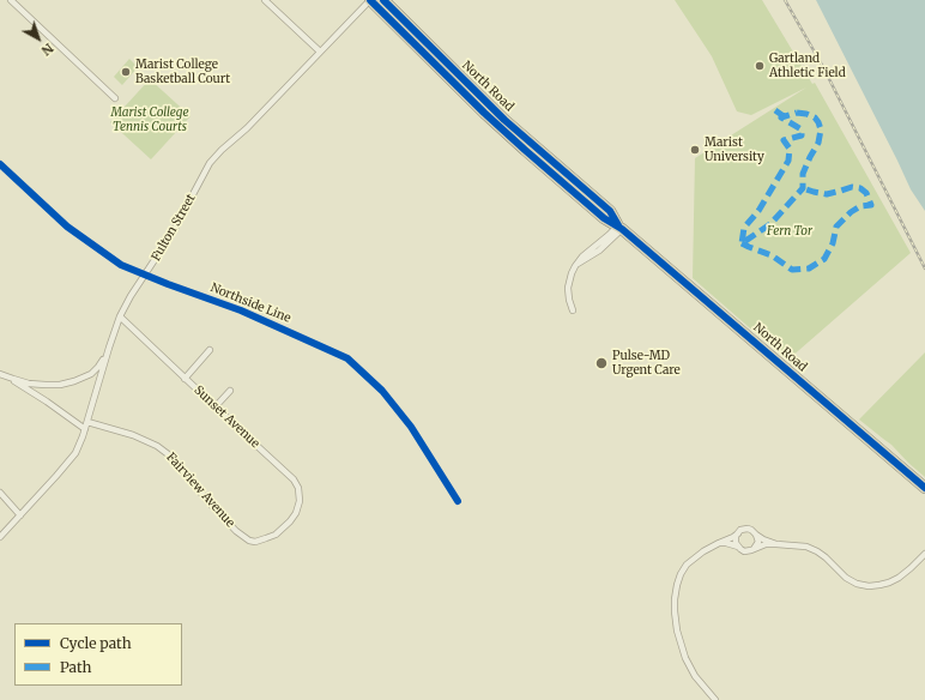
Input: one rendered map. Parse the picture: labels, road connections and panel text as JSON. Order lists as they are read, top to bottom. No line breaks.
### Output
{"streets":{"highway":["North Road"],"street":["Fulton Street","Sunset Avenue","Fairview Avenue"],"cycle path":["Northside Line"]},"crossings":[["North Road","Fulton Street"],["Fulton Street","Sunset Avenue"],["Fulton Street","Fairview Avenue"],["Sunset Avenue","Fairview Avenue"]],"parks":["Marist College Tennis Courts","Fern Tor"],"places":["Gartland Athletic Field","Marist College Basketball Court","Marist University","Pulse-MD Urgent Care"],"legend":["Cycle path","Path"],"north":"bottom right"}
